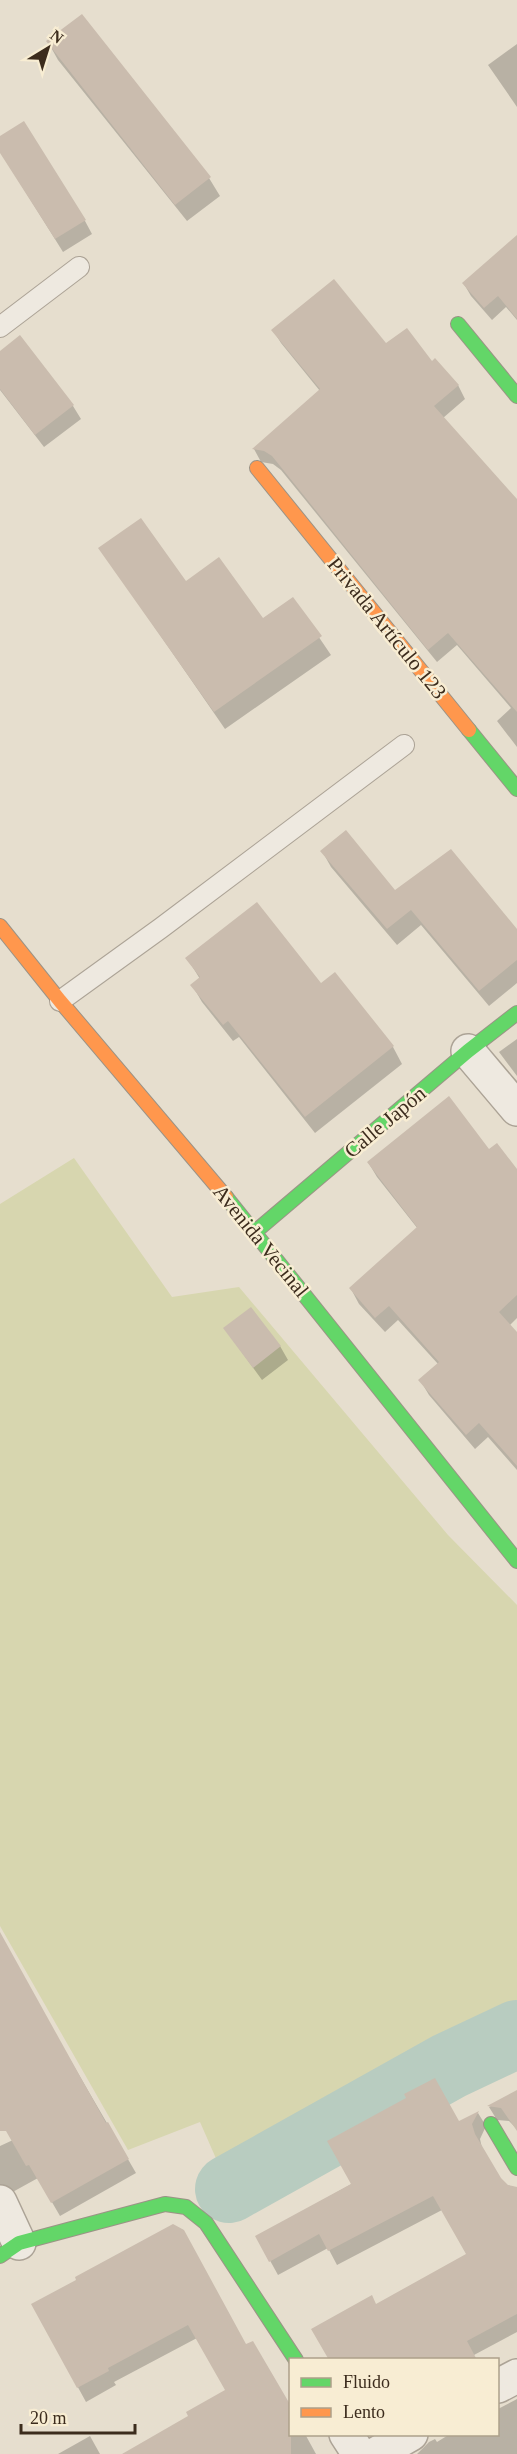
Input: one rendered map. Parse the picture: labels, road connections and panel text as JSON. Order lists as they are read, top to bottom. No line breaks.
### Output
{"streets":{"street":["Privada Artículo 123","Calle Japón","Avenida Vecinal"]},"crossings":[["Calle Japón","Avenida Vecinal"]],"legend":["Fluido","Lento"],"scale_bar":"20 m","north":"top right"}
